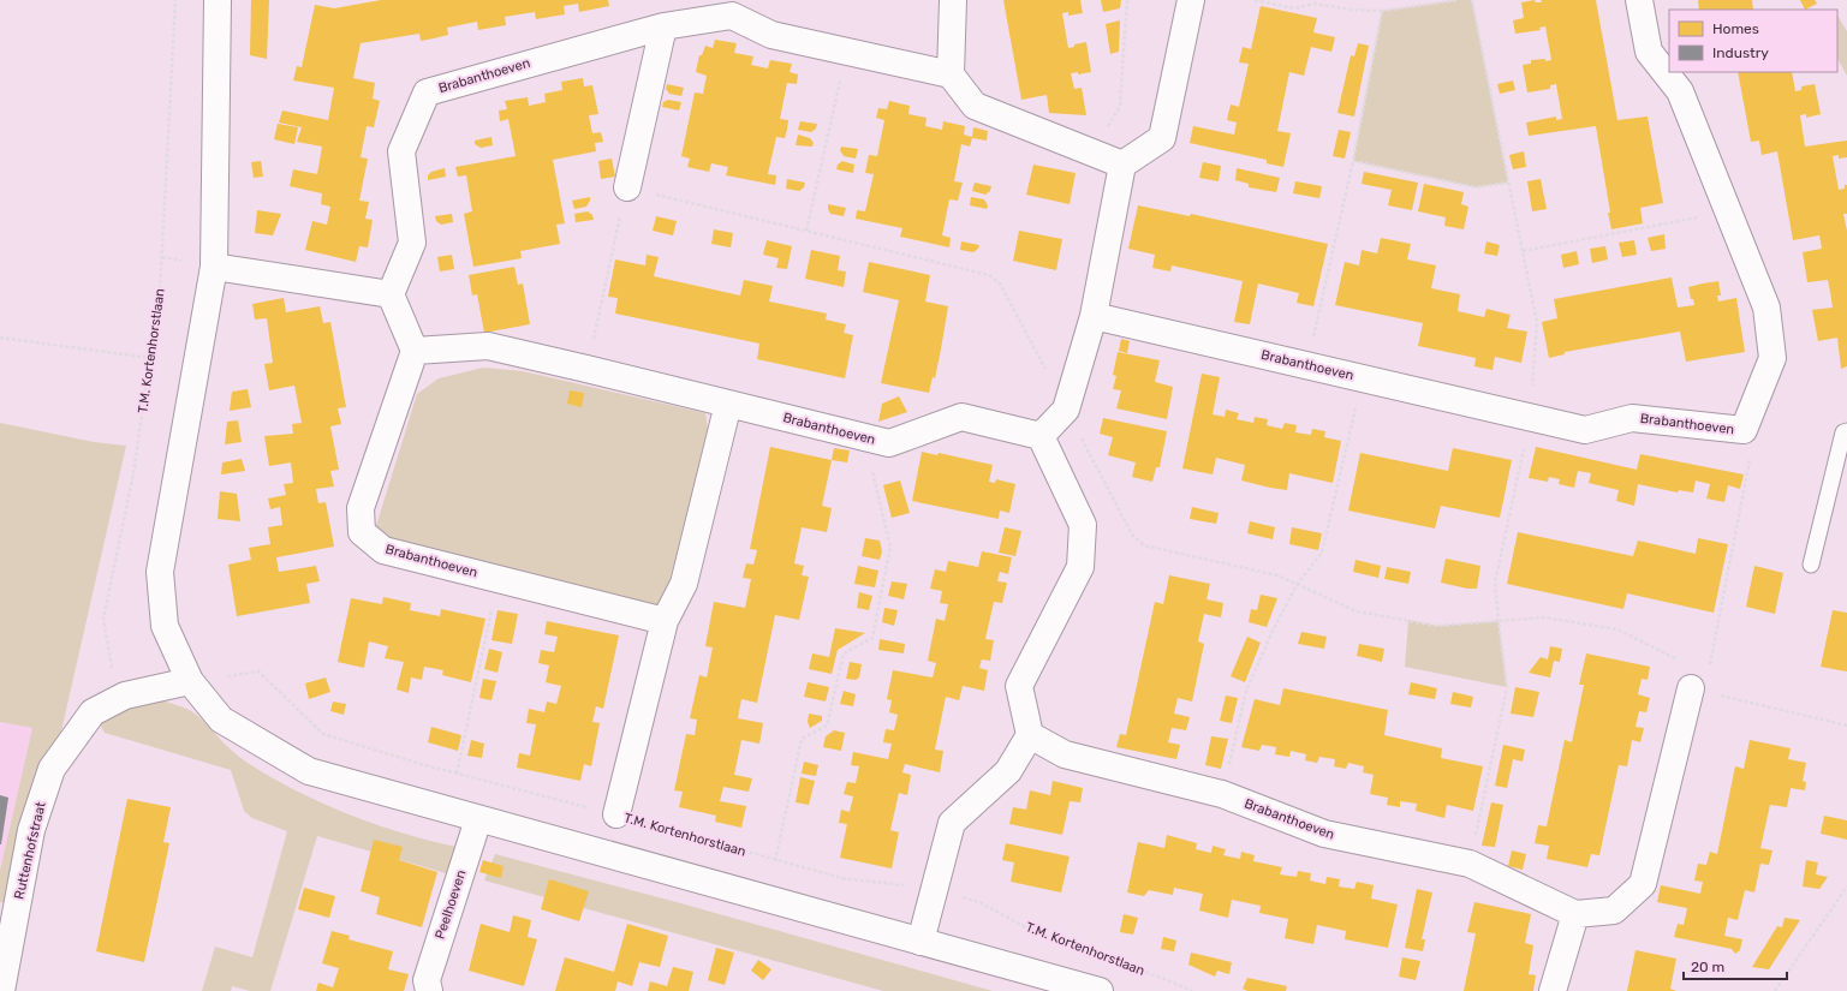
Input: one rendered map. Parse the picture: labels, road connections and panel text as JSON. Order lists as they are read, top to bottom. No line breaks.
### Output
{"streets":{"street":["Brabanthoeven","Ruttenhofstraat","Peelhoeven"],"path":["T.M. Kortenhorstlaan"]},"crossings":[["T.M. Kortenhorstlaan","Ruttenhofstraat"]],"legend":["Homes","Industry"],"scale_bar":"20 m"}
